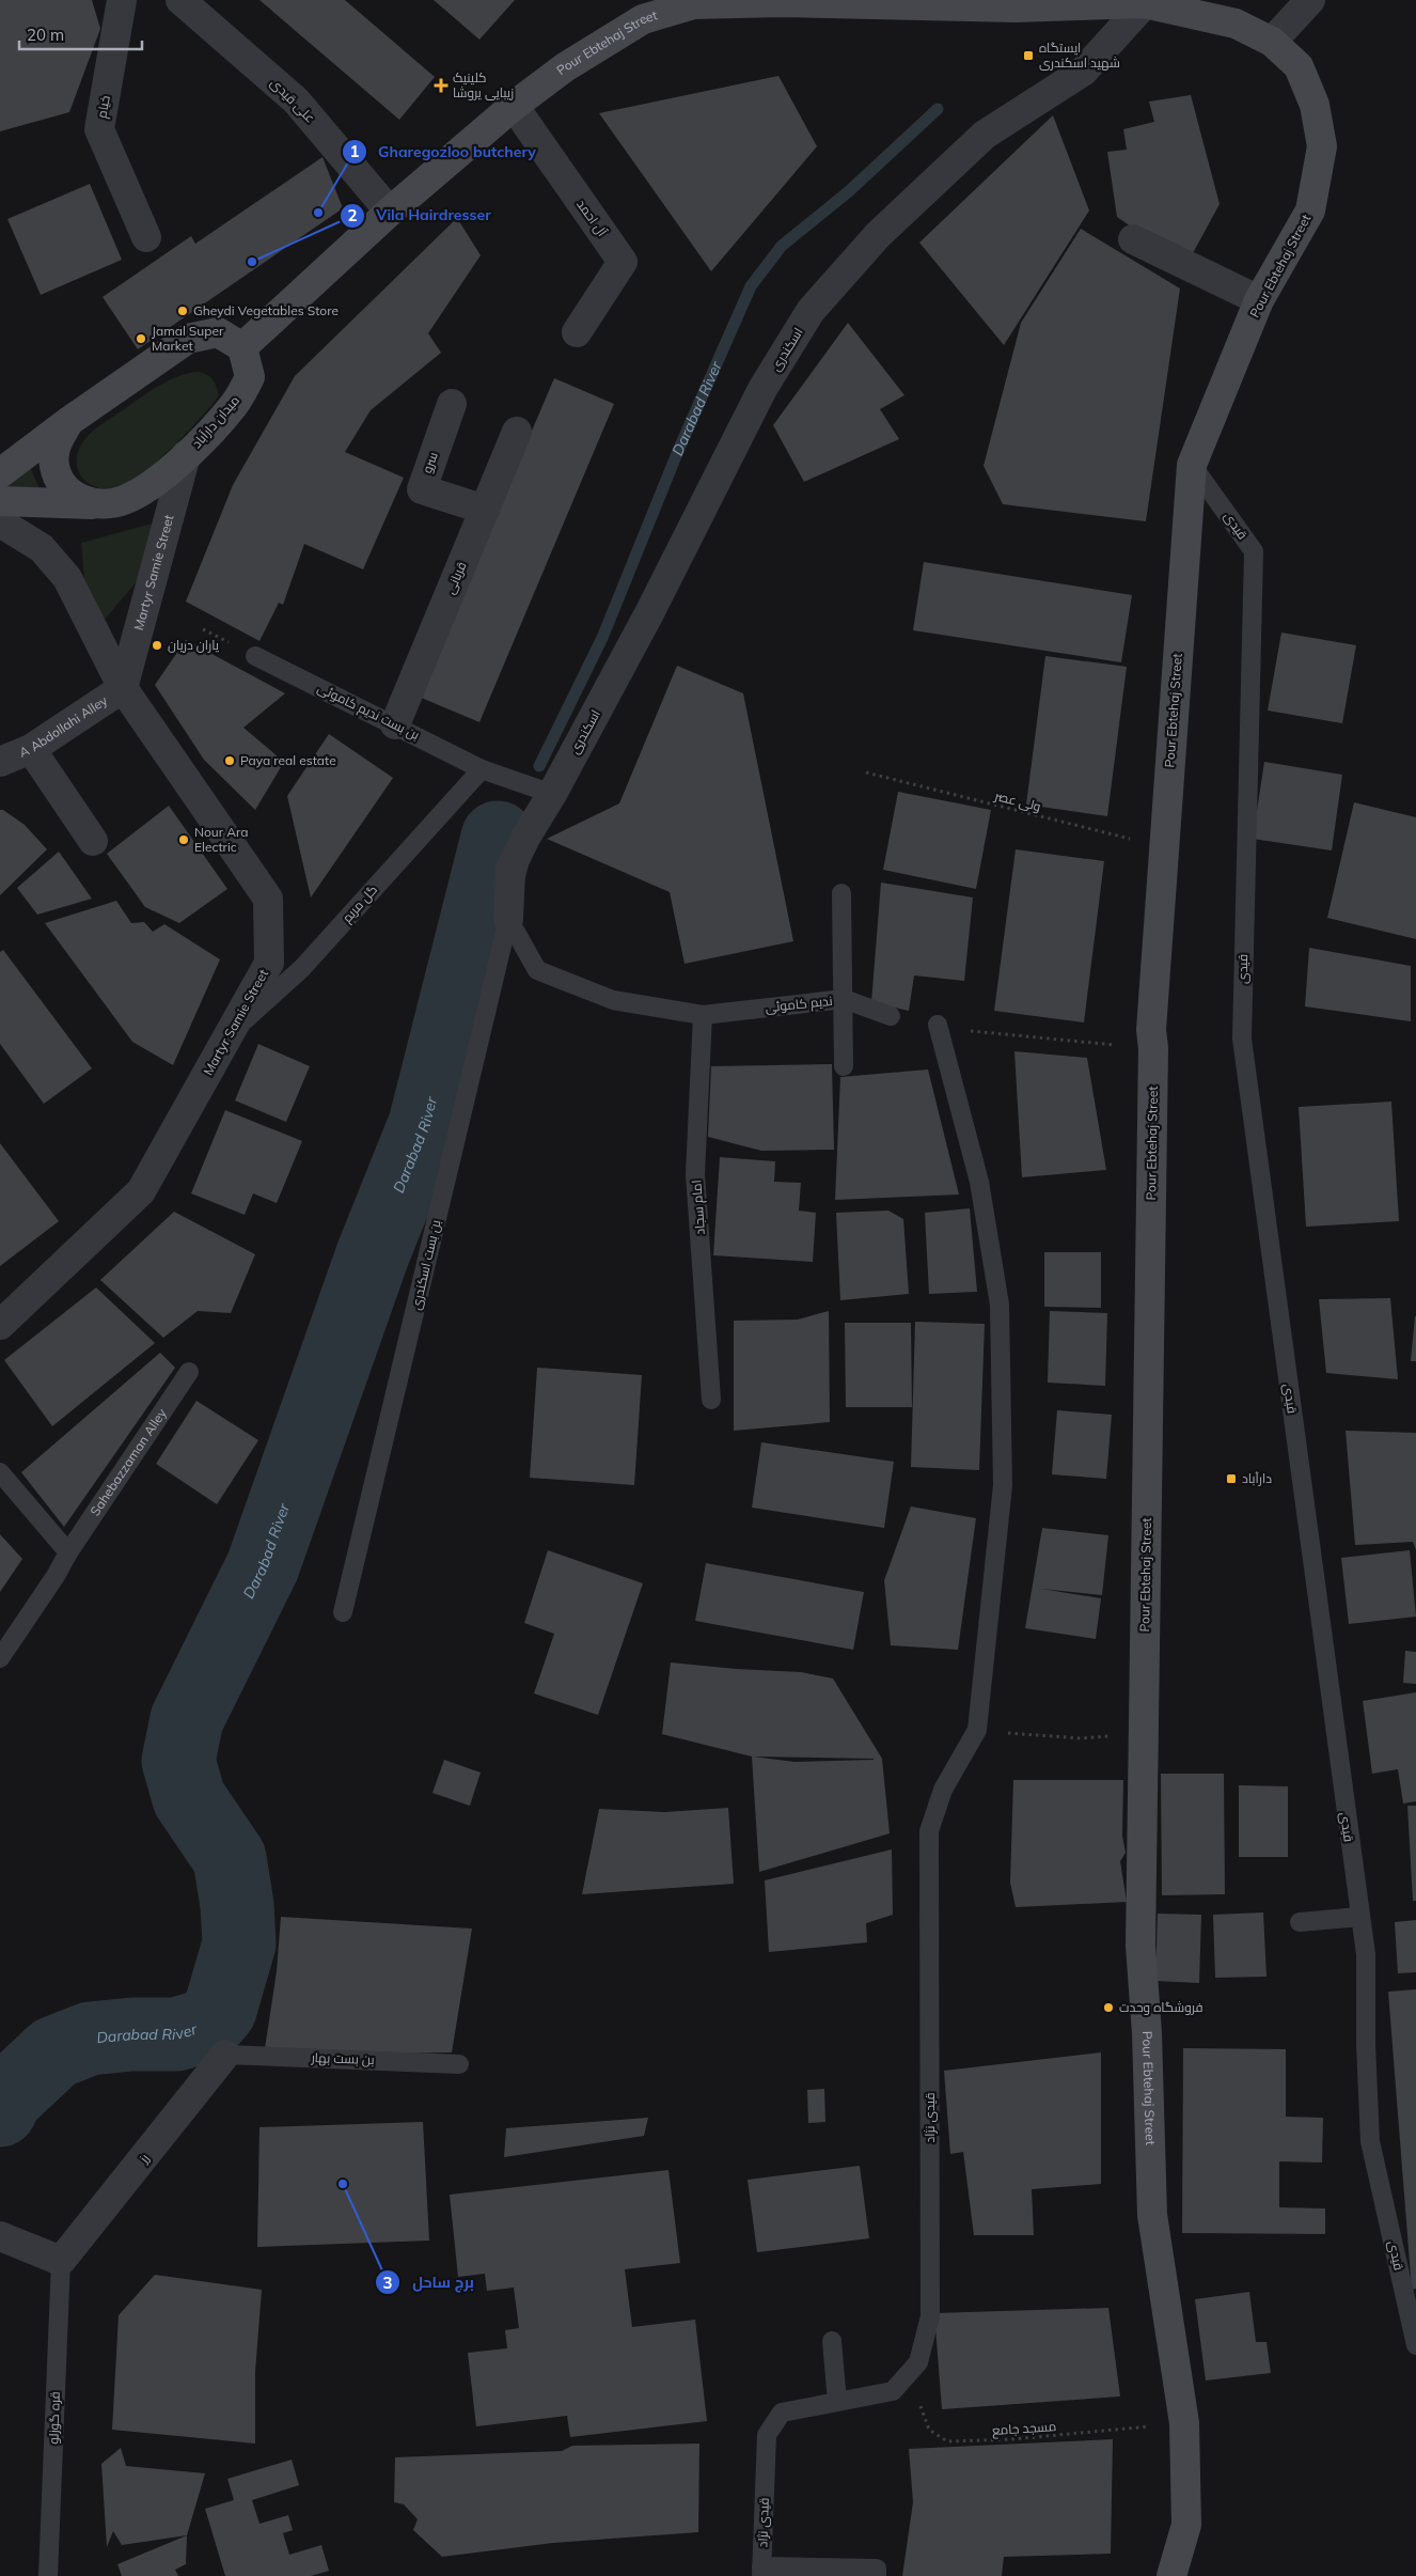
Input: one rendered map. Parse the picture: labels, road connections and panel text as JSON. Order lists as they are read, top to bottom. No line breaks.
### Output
{"streets":{"main road":["Pour Ebtehaj Street","میدان دارآباد"],"street":["علی قیدی","خیام","آل احمد","اسکندری","سرو","Martyr Samie Street","قربانی","A Abdollahi Alley","رز"],"lane":["قیدی","بن بست ندیم کاموئی","گل مریم","ندیم کاموئی","امام سجاد","بن بست اسکندری","Sahebazzaman Alley","بن بست بهار","قیدی نژاد","قره گوزلو"],"path":["ولی عصر","مسجد جامع"]},"crossings":[["Pour Ebtehaj Street","علی قیدی"],["Pour Ebtehaj Street","آل احمد"],["Pour Ebtehaj Street","اسکندری"],["Pour Ebtehaj Street","میدان دارآباد"],["Pour Ebtehaj Street","قیدی"],["Pour Ebtehaj Street","ولی عصر"],["Pour Ebtehaj Street","مسجد جامع"],["اسکندری","ندیم کاموئی"],["اسکندری","بن بست اسکندری"],["میدان دارآباد","Martyr Samie Street"],["سرو","قربانی"],["Martyr Samie Street","A Abdollahi Alley"],["Martyr Samie Street","گل مریم"],["قربانی","بن بست ندیم کاموئی"],["بن بست ندیم کاموئی","گل مریم"],["ندیم کاموئی","امام سجاد"],["ندیم کاموئی","بن بست اسکندری"],["بن بست بهار","رز"],["قیدی نژاد","مسجد جامع"],["رز","قره گوزلو"]],"water":["Darabad River"],"places":{"transit":["ایستگاه شهید اسکندری","دارآباد"],"health":["کلینیک زیبایی یروشا"],"other":["Gharegozloo butchery","Vila Hairdresser","Gheydi Vegetables Store","Jamal Super Market","یاران دریان","Paya real estate","Nour Ara Electric","فروشگاه وحدت","برج ساحل"]},"scale_bar":"20 m"}
